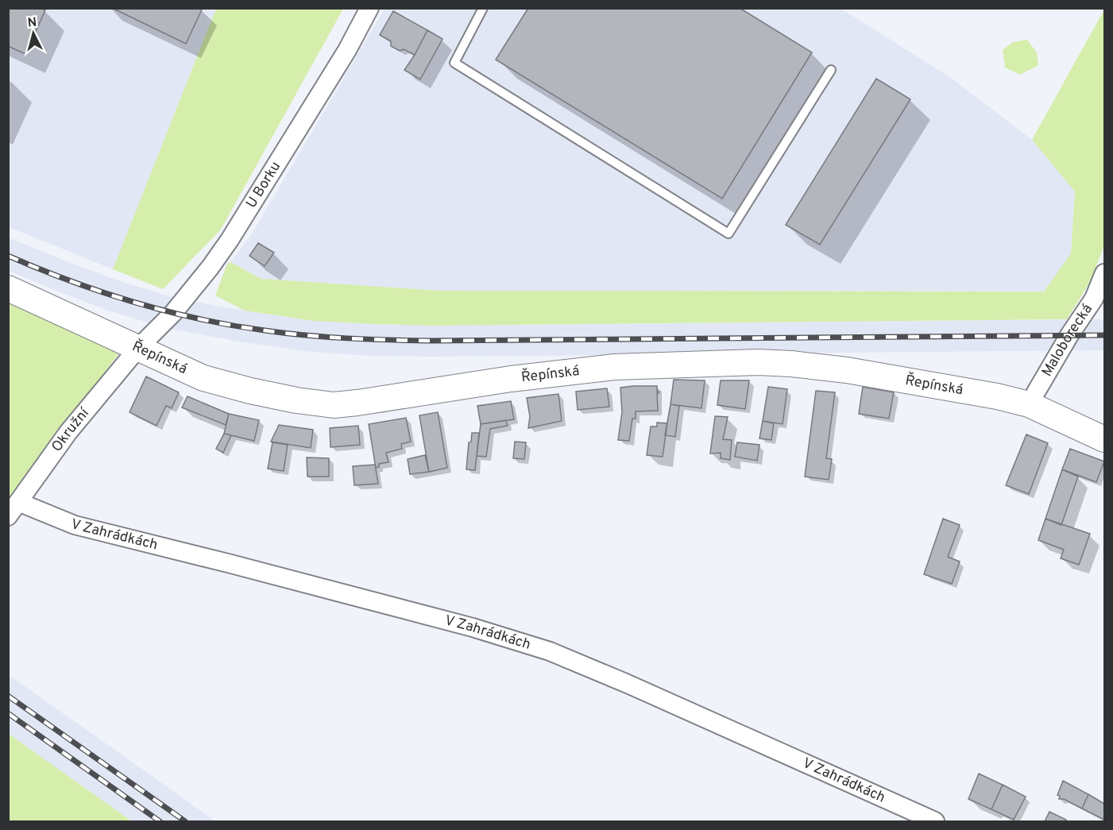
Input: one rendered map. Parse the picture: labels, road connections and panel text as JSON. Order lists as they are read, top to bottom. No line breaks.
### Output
{"streets":{"street":["U Borku","Maloborecká","Řepínská","Okružní","V Zahrádkách"]},"crossings":[["U Borku","Řepínská"],["U Borku","Okružní"],["Maloborecká","Řepínská"],["Řepínská","Okružní"],["Okružní","V Zahrádkách"]],"north":"top"}
